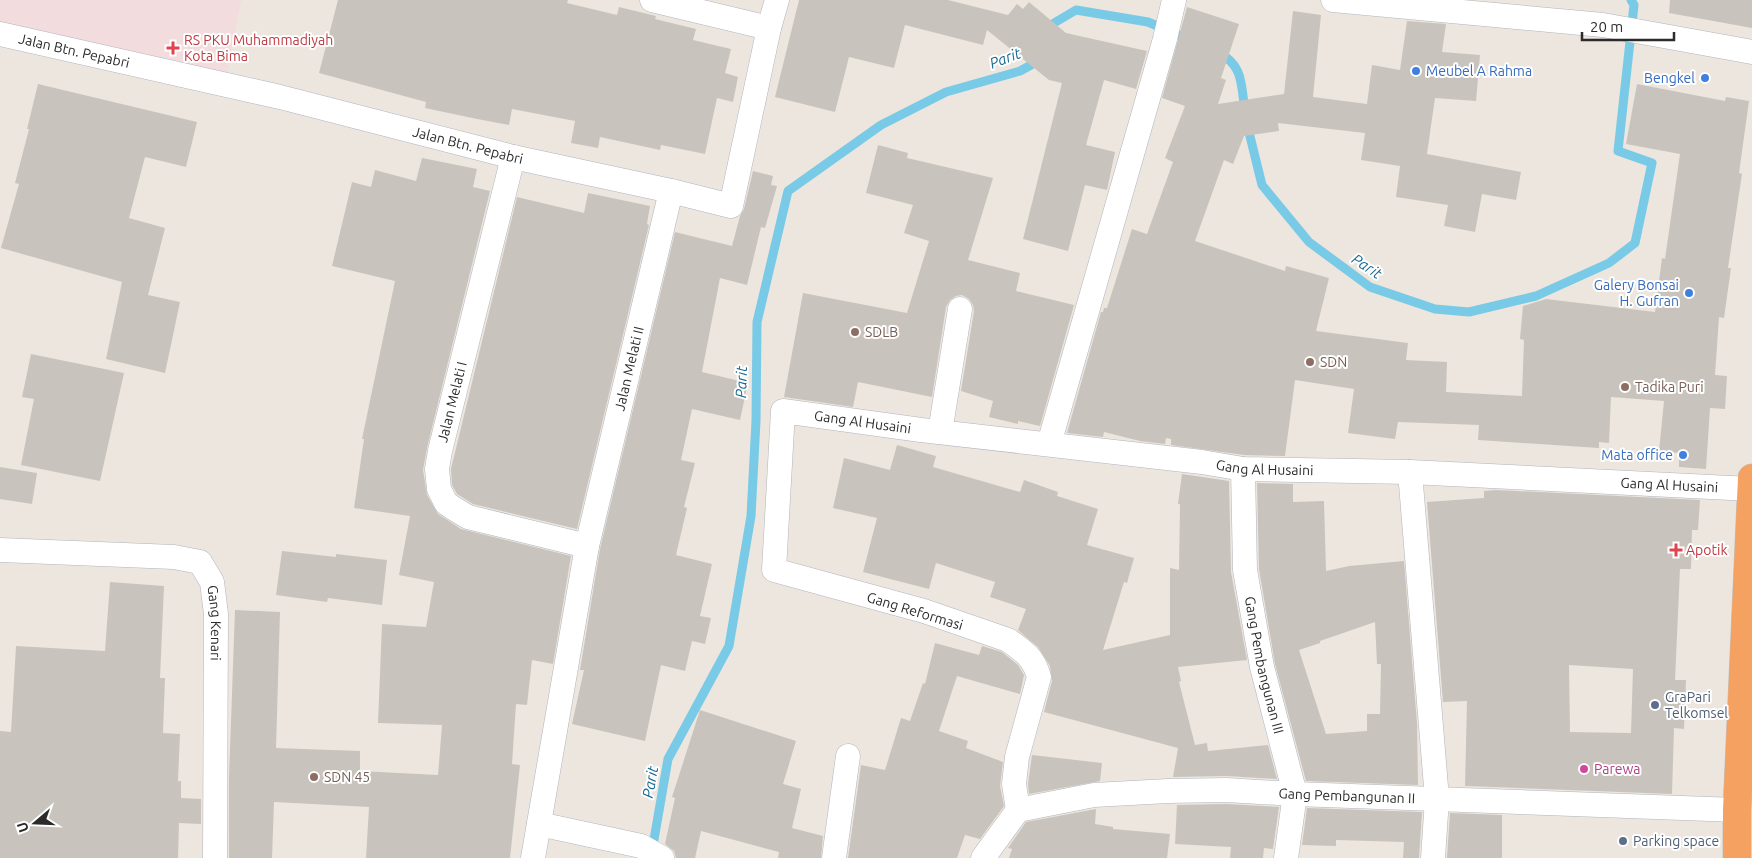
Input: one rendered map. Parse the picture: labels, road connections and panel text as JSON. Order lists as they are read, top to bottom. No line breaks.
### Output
{"streets":{"street":["Jalan Btn. Pepabri","Jalan Melati II","Jalan Melati I","Gang Al Husaini","Gang Reformasi","Gang Kenari","Gang Pembangunan III","Gang Pembangunan II"]},"crossings":[["Jalan Btn. Pepabri","Jalan Melati II"],["Jalan Btn. Pepabri","Jalan Melati I"],["Jalan Melati II","Jalan Melati I"],["Gang Al Husaini","Gang Reformasi"],["Gang Al Husaini","Gang Pembangunan III"],["Gang Reformasi","Gang Pembangunan II"],["Gang Pembangunan III","Gang Pembangunan II"]],"water":["Parit"],"places":{"health":["RS PKU Muhammadiyah Kota Bima","Apotik"],"other":["Meubel A Rahma","Bengkel","Galery Bonsai H. Gufran","SDLB","SDN","Tadika Puri","Mata office","GraPari Telkomsel","Parewa","SDN 45","Parking space"]},"scale_bar":"20 m","north":"left"}
